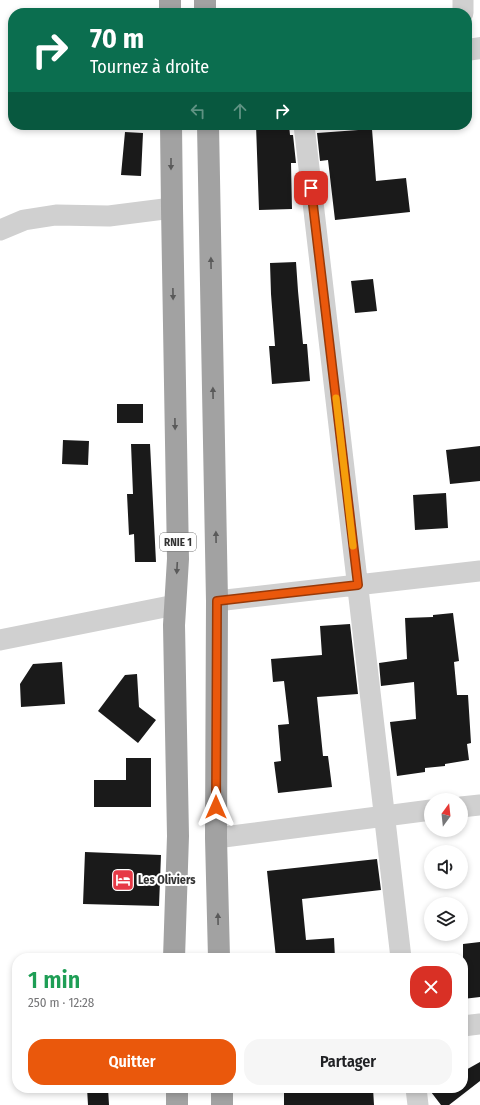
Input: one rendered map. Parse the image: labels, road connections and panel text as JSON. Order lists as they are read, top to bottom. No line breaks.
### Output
{"streets":{"highway":["RNIE 1"]},"places":{"hotel":["Les Oliviers"]},"north":"top","page":{"turn":["70 m","Tournez à droite"],"heading":["1 min","250 m · 12:28"],"buttons":["Quitter","Partager"]}}
